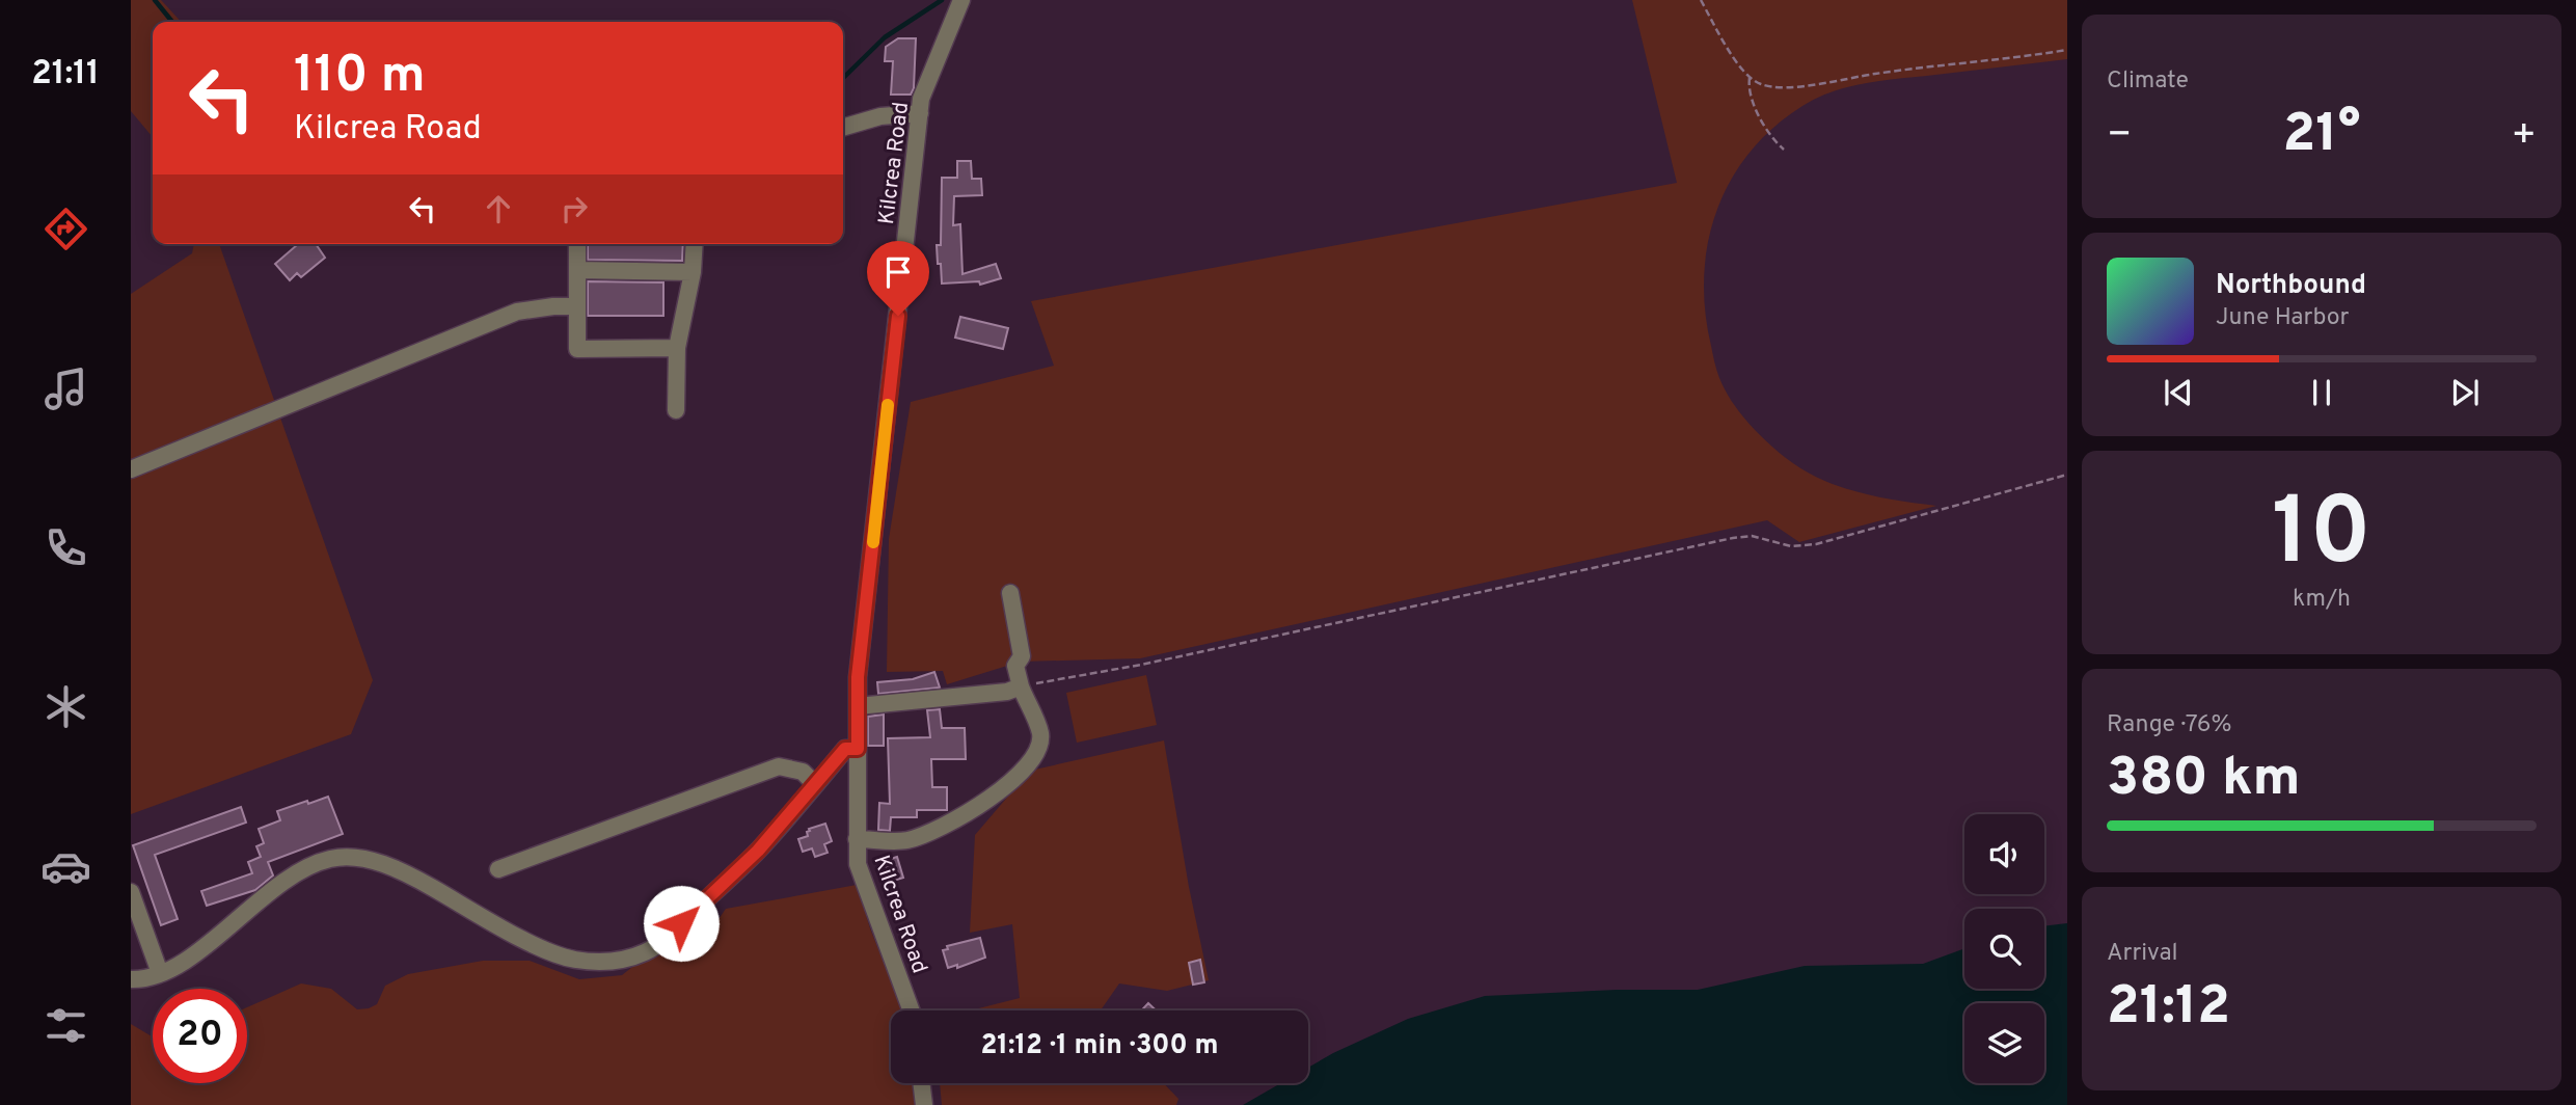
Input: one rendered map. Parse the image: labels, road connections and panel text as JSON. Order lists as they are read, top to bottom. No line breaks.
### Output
{"streets":{"street":["Kilcrea Road"]},"page":{"tabs":"21:11","tile":["Climate",["10","km/h"],["Range · 76%","380 km"],["Arrival","21:12"]],"turn":["110 m","Kilcrea Road"],"heat":["−","21°","+"],"song":["Northbound","June Harbor"],"limit":"20","trip":"21:12 · 1 min · 300 m"}}
